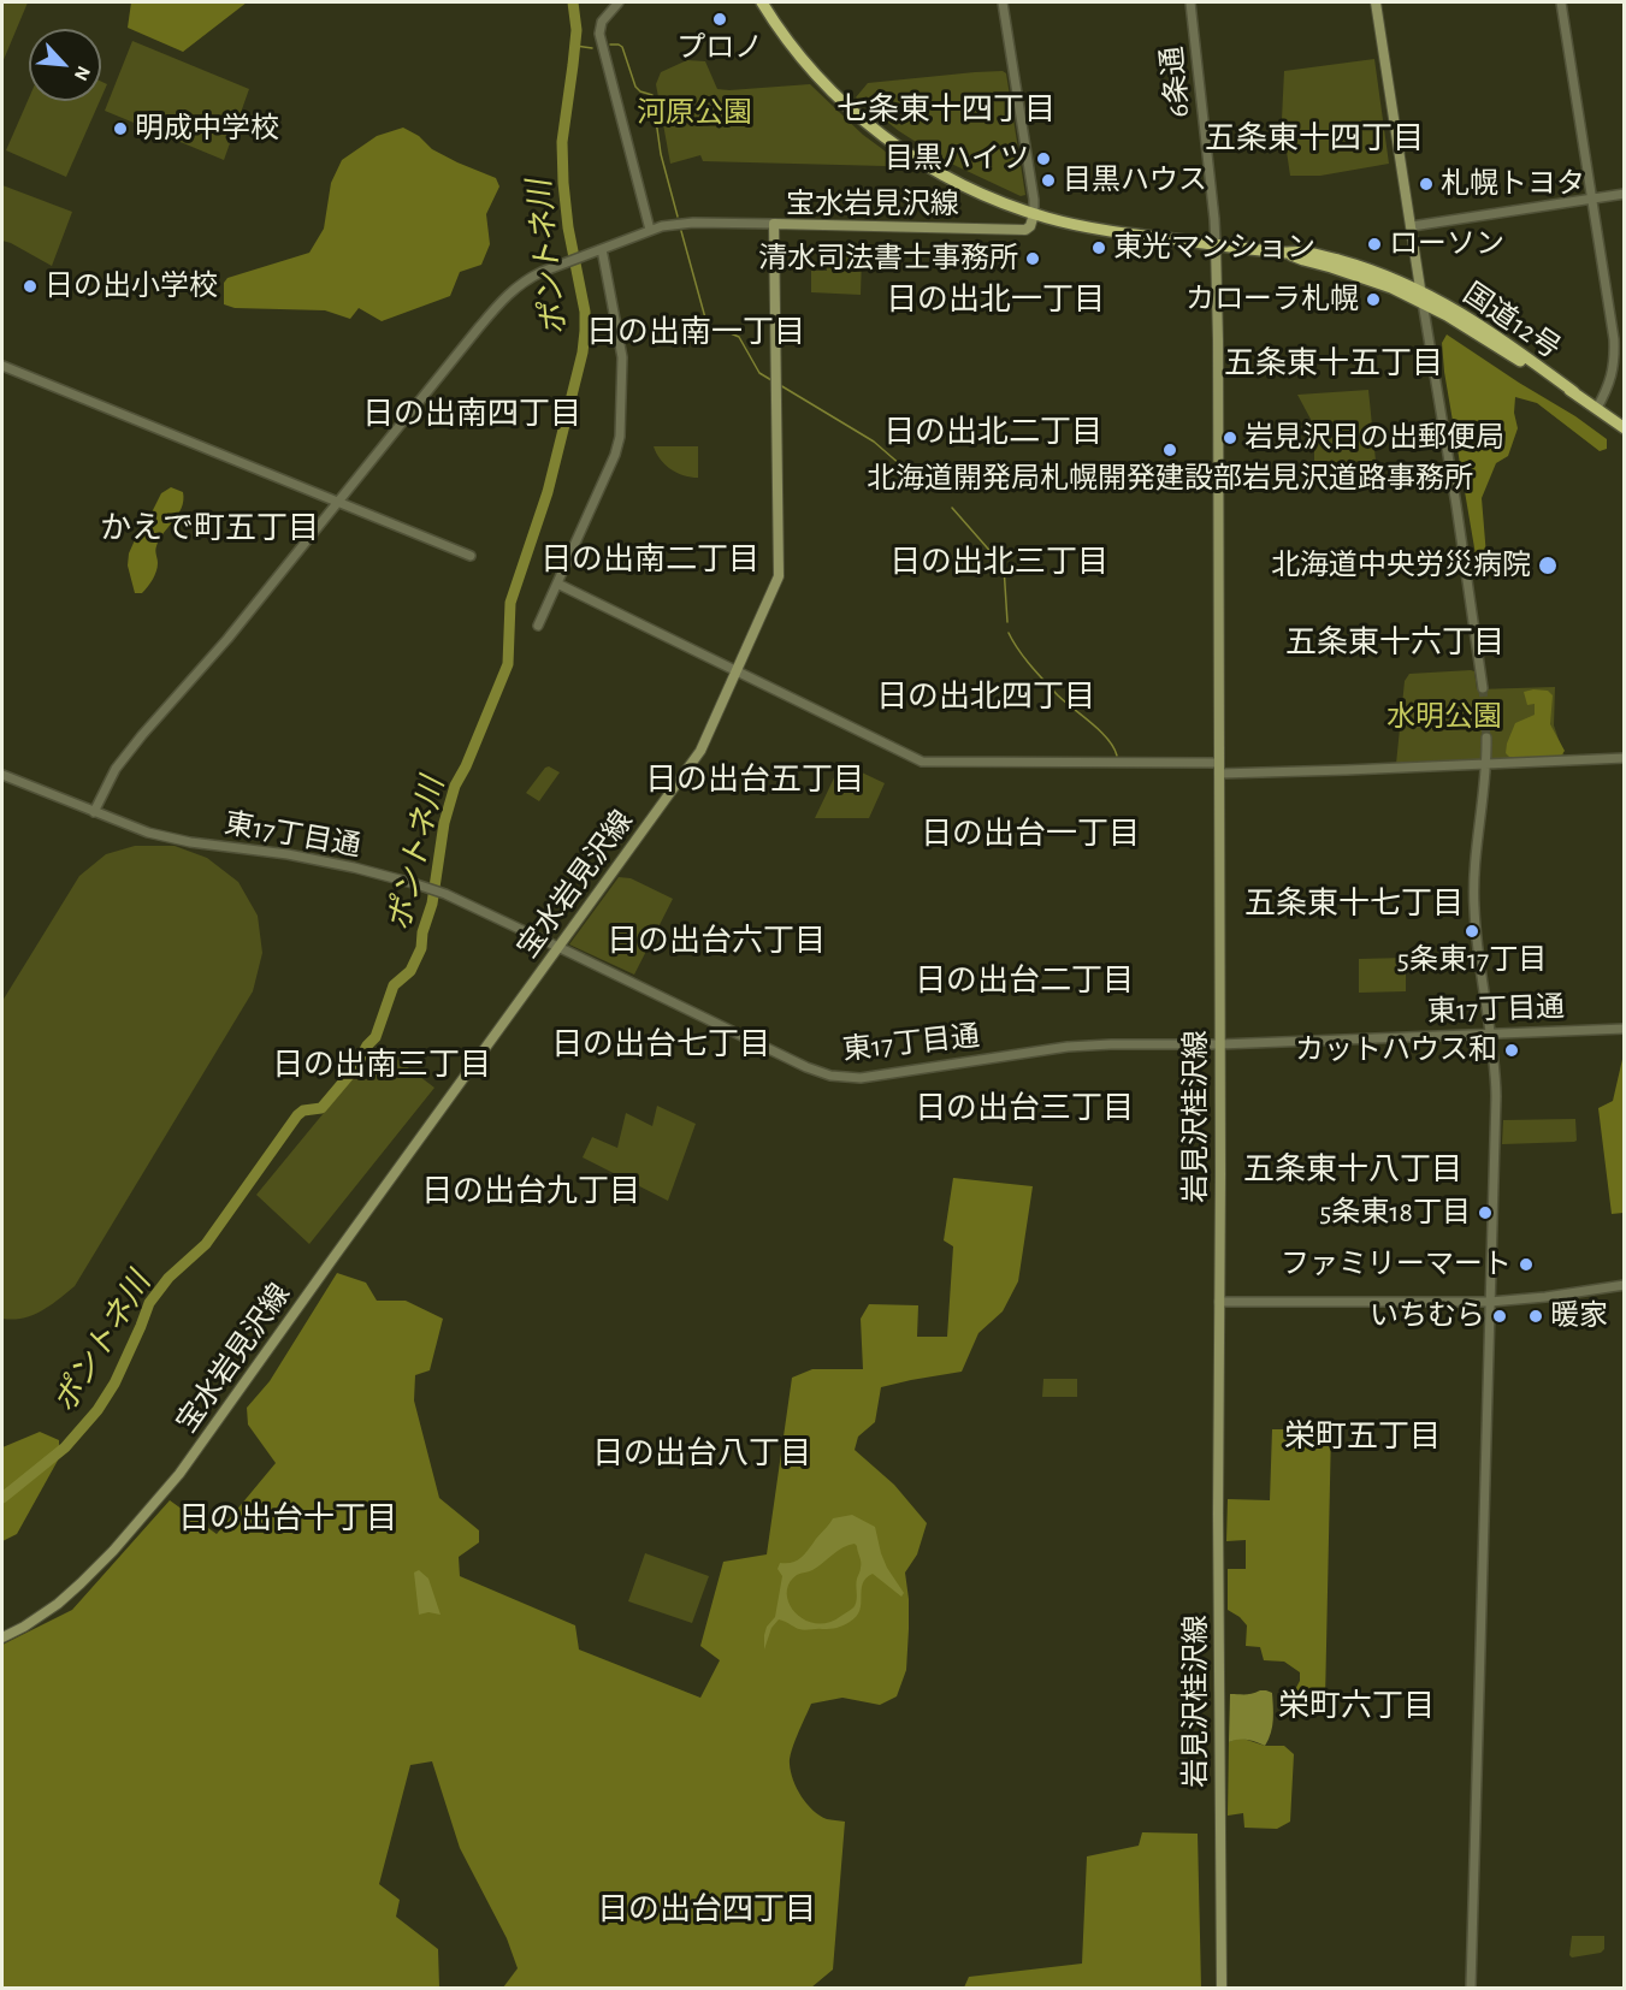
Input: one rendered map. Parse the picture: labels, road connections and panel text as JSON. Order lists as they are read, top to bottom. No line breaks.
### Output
{"streets":{"highway":["国道12号"],"main road":["宝水岩見沢線","岩見沢桂沢線"],"street":["6条通","東17丁目通"]},"crossings":[["6条通","国道12号"],["6条通","岩見沢桂沢線"],["宝水岩見沢線","国道12号"],["宝水岩見沢線","東17丁目通"],["国道12号","岩見沢桂沢線"],["東17丁目通","岩見沢桂沢線"]],"districts":["七条東十四丁目","五条東十四丁目","日の出北一丁目","日の出南一丁目","五条東十五丁目","日の出南四丁目","日の出北二丁目","かえで町五丁目","日の出南二丁目","日の出北三丁目","五条東十六丁目","日の出北四丁目","日の出台五丁目","日の出台一丁目","五条東十七丁目","日の出台六丁目","日の出台二丁目","日の出台七丁目","日の出南三丁目","日の出台三丁目","五条東十八丁目","日の出台九丁目","栄町五丁目","日の出台八丁目","日の出台十丁目","栄町六丁目","日の出台四丁目"],"water":["ポントネ川"],"parks":["河原公園","水明公園"],"places":["プロノ","明成中学校","目黒ハイツ","目黒ハウス","札幌トヨタ","ローソン","東光マンション","清水司法書士事務所","日の出小学校","カローラ札幌","岩見沢日の出郵便局","北海道開発局札幌開発建設部岩見沢道路事務所","北海道中央労災病院","5条東17丁目","カットハウス和","5条東18丁目","ファミリーマート","いちむら","暖家"],"north":"bottom right"}
